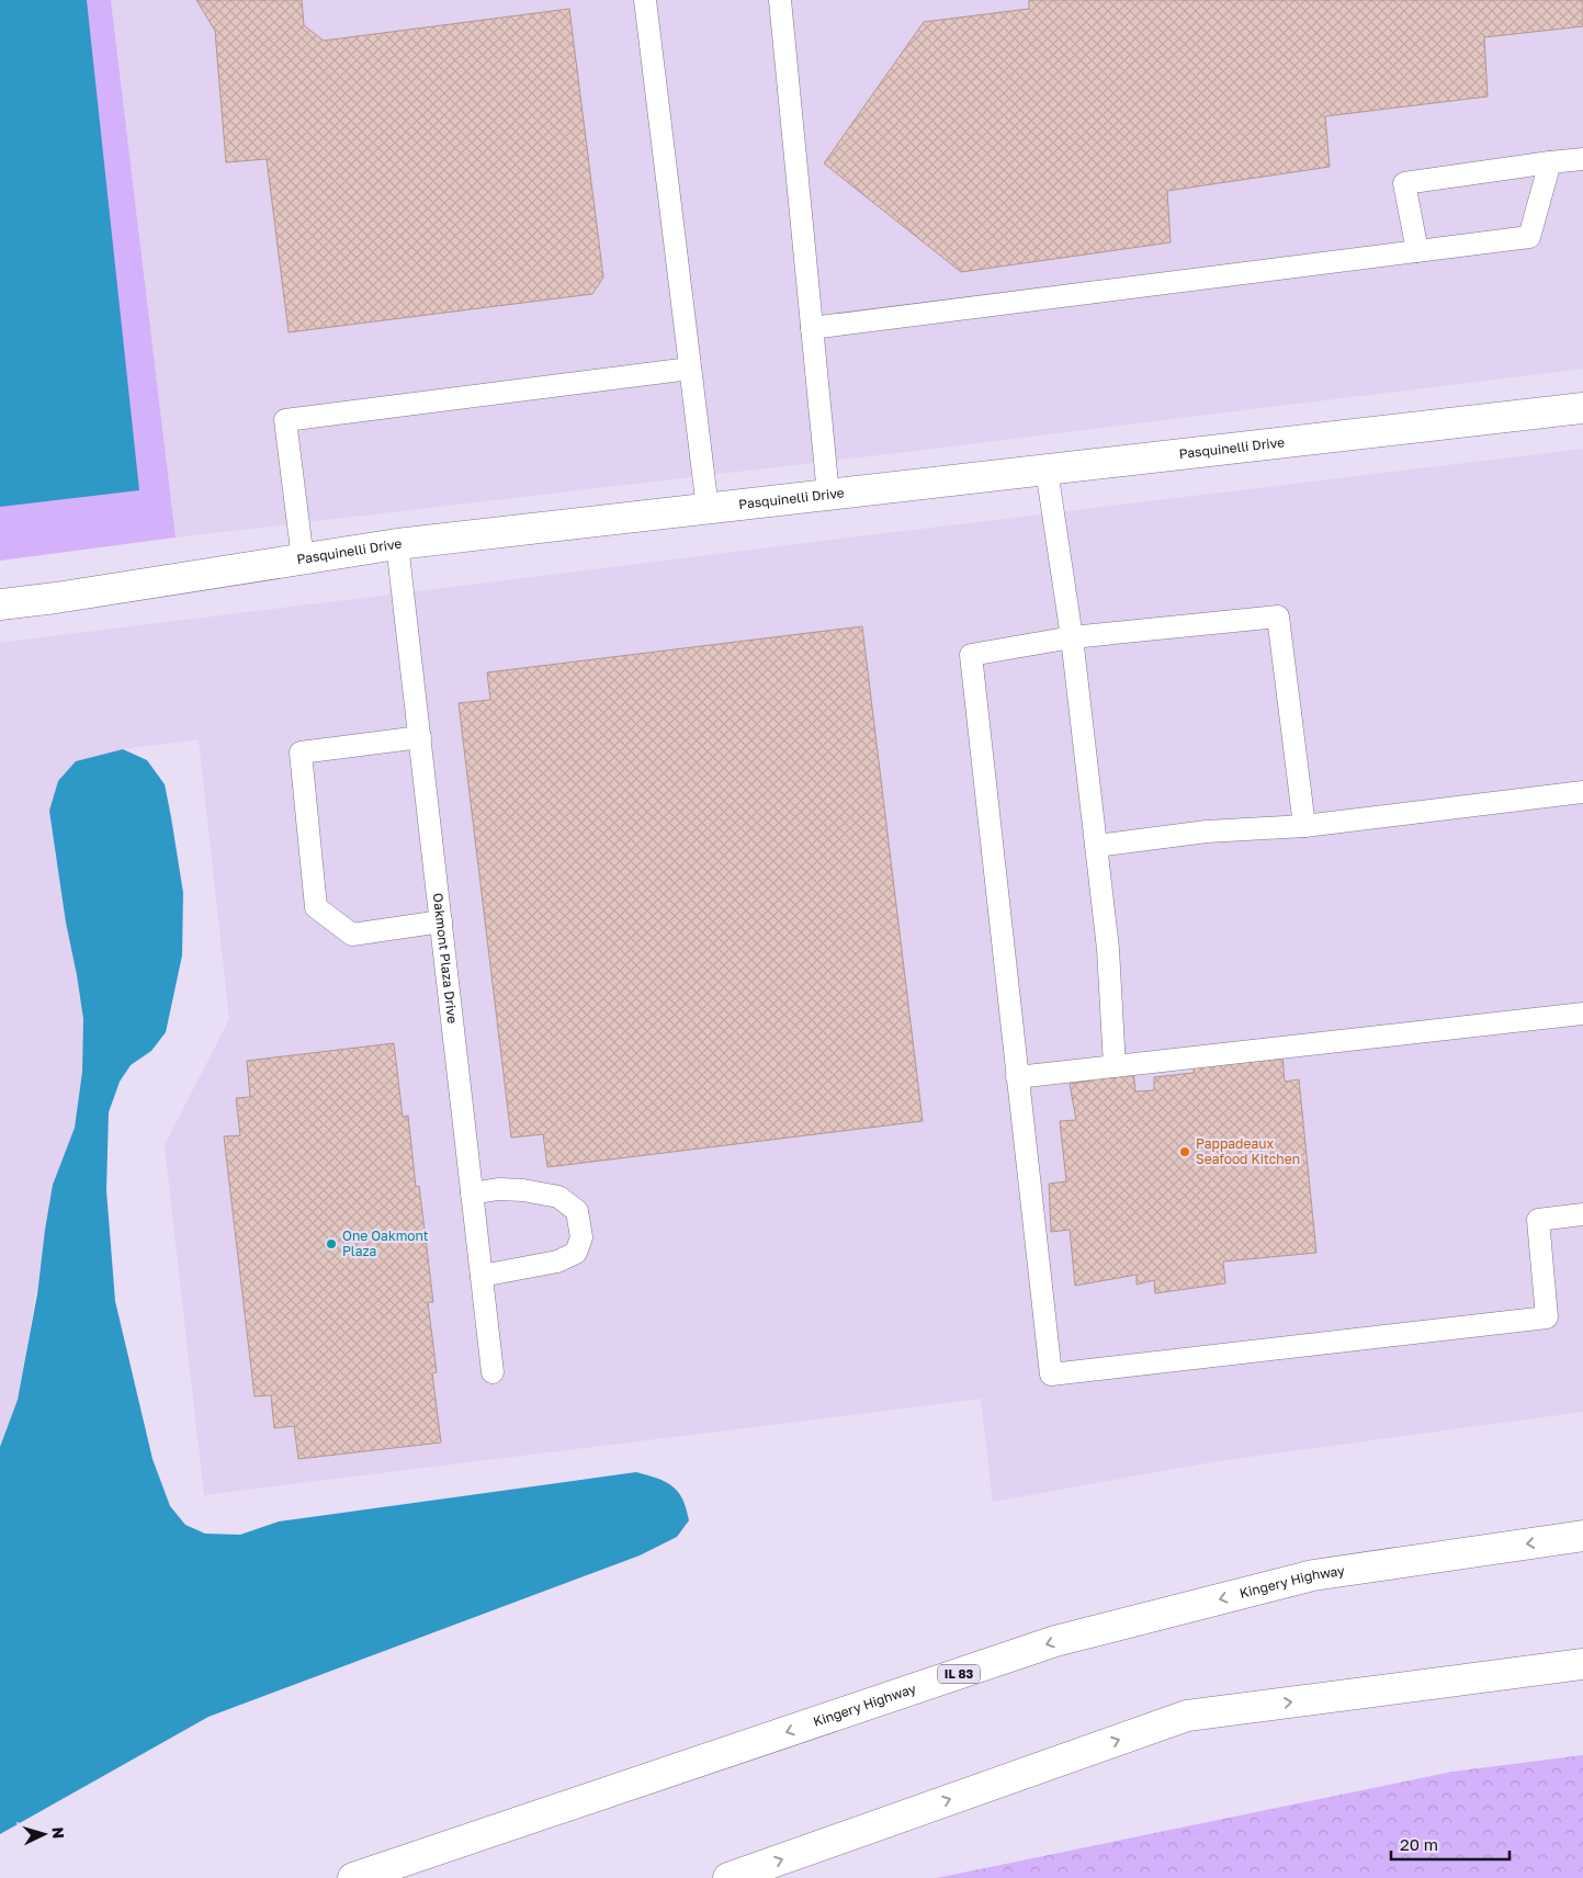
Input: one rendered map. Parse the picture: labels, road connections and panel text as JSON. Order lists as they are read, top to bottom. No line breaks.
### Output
{"streets":{"main road":["Pasquinelli Drive","Kingery Highway","IL 83"],"lane":["Oakmont Plaza Drive"]},"crossings":[["Pasquinelli Drive","Oakmont Plaza Drive"]],"places":["Pappadeaux Seafood Kitchen","One Oakmont Plaza"],"scale_bar":"20 m","north":"right"}
